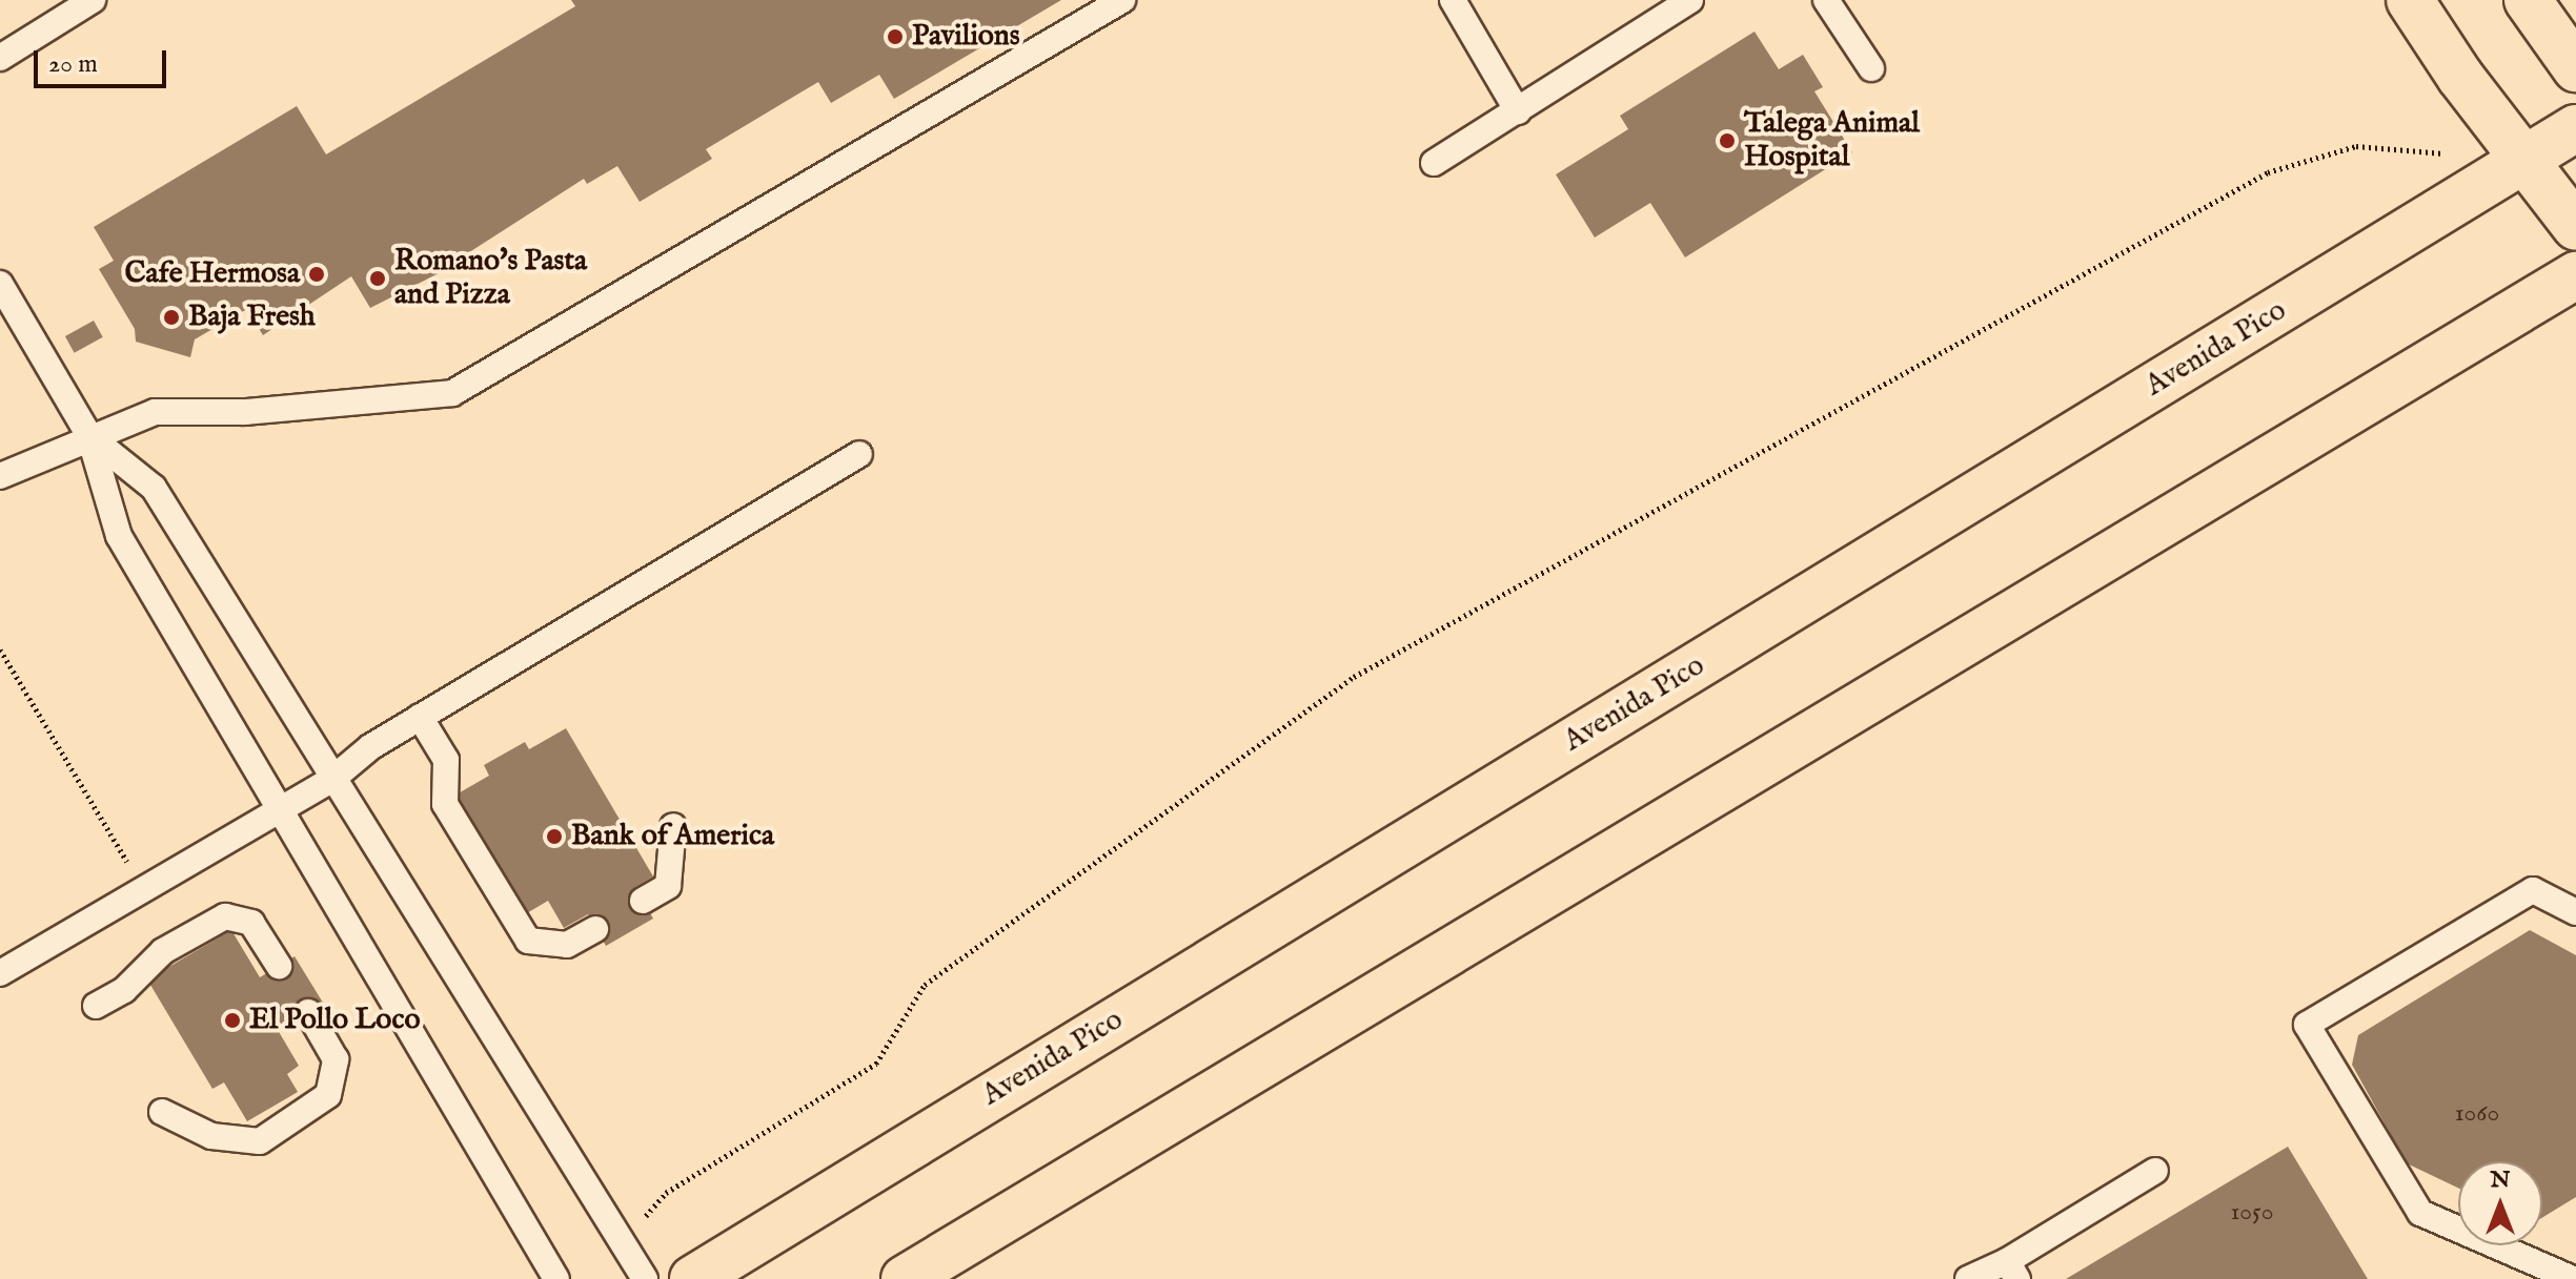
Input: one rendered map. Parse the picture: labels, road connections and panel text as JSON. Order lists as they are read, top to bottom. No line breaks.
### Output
{"streets":{"highway":["Avenida Pico"]},"places":["Pavilions","Talega Animal Hospital","Cafe Hermosa","Romano's Pasta and Pizza","Baja Fresh","Bank of America","El Pollo Loco"],"house_numbers":["1060","1050"],"scale_bar":"20 m","north":"top"}
